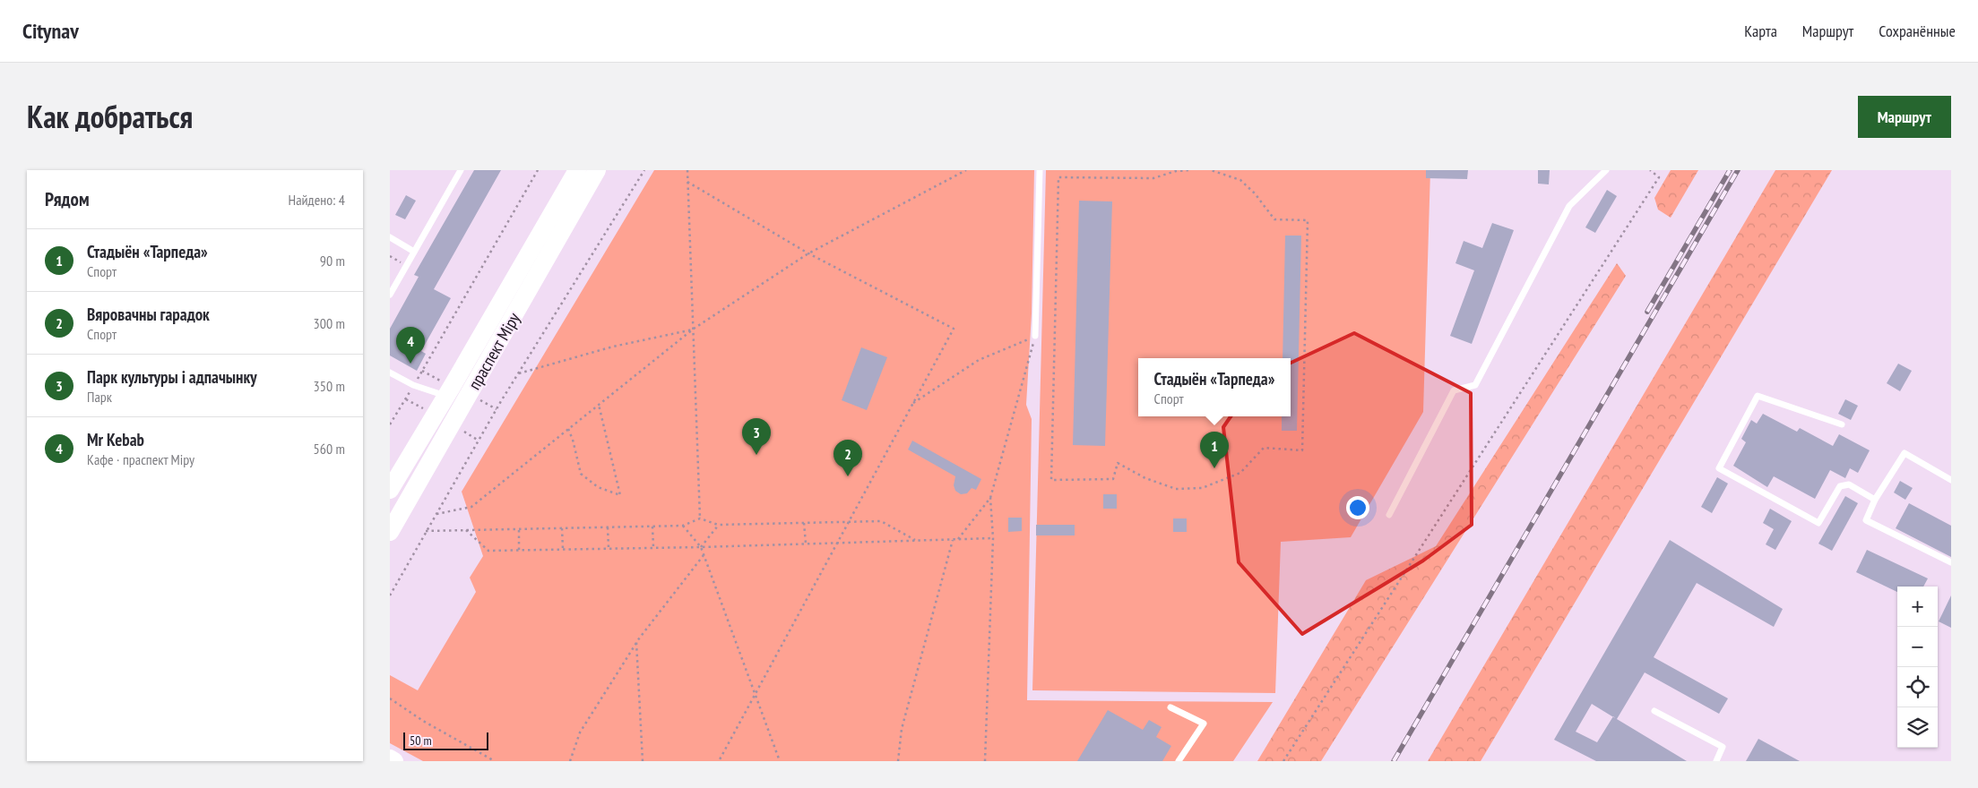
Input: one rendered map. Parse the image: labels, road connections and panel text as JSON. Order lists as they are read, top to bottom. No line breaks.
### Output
{"streets":{"main road":["праспект Міру"]},"scale_bar":"50 m","page":{"header":"Citynav","nav":["Карта","Маршрут","Сохранённые"],"title":"Как добраться","buttons":"Маршрут","heading":["Рядом","Найдено: 4"],"list":[{"mark":"1","name":"Стадыён «Тарпеда»","note":"Спорт","value":"90 m"},{"mark":"2","name":"Вяровачны гарадок","note":"Спорт","value":"300 m"},{"mark":"3","name":"Парк культуры і адпачынку","note":"Парк","value":"350 m"},{"mark":"4","name":"Mr Kebab","note":"Кафе · праспект Міру","value":"560 m"}],"pins":["4","3","1","2"],"popup":["Стадыён «Тарпеда»","Спорт"],"map_buttons":["+","−"],"scale":"50 m"}}
